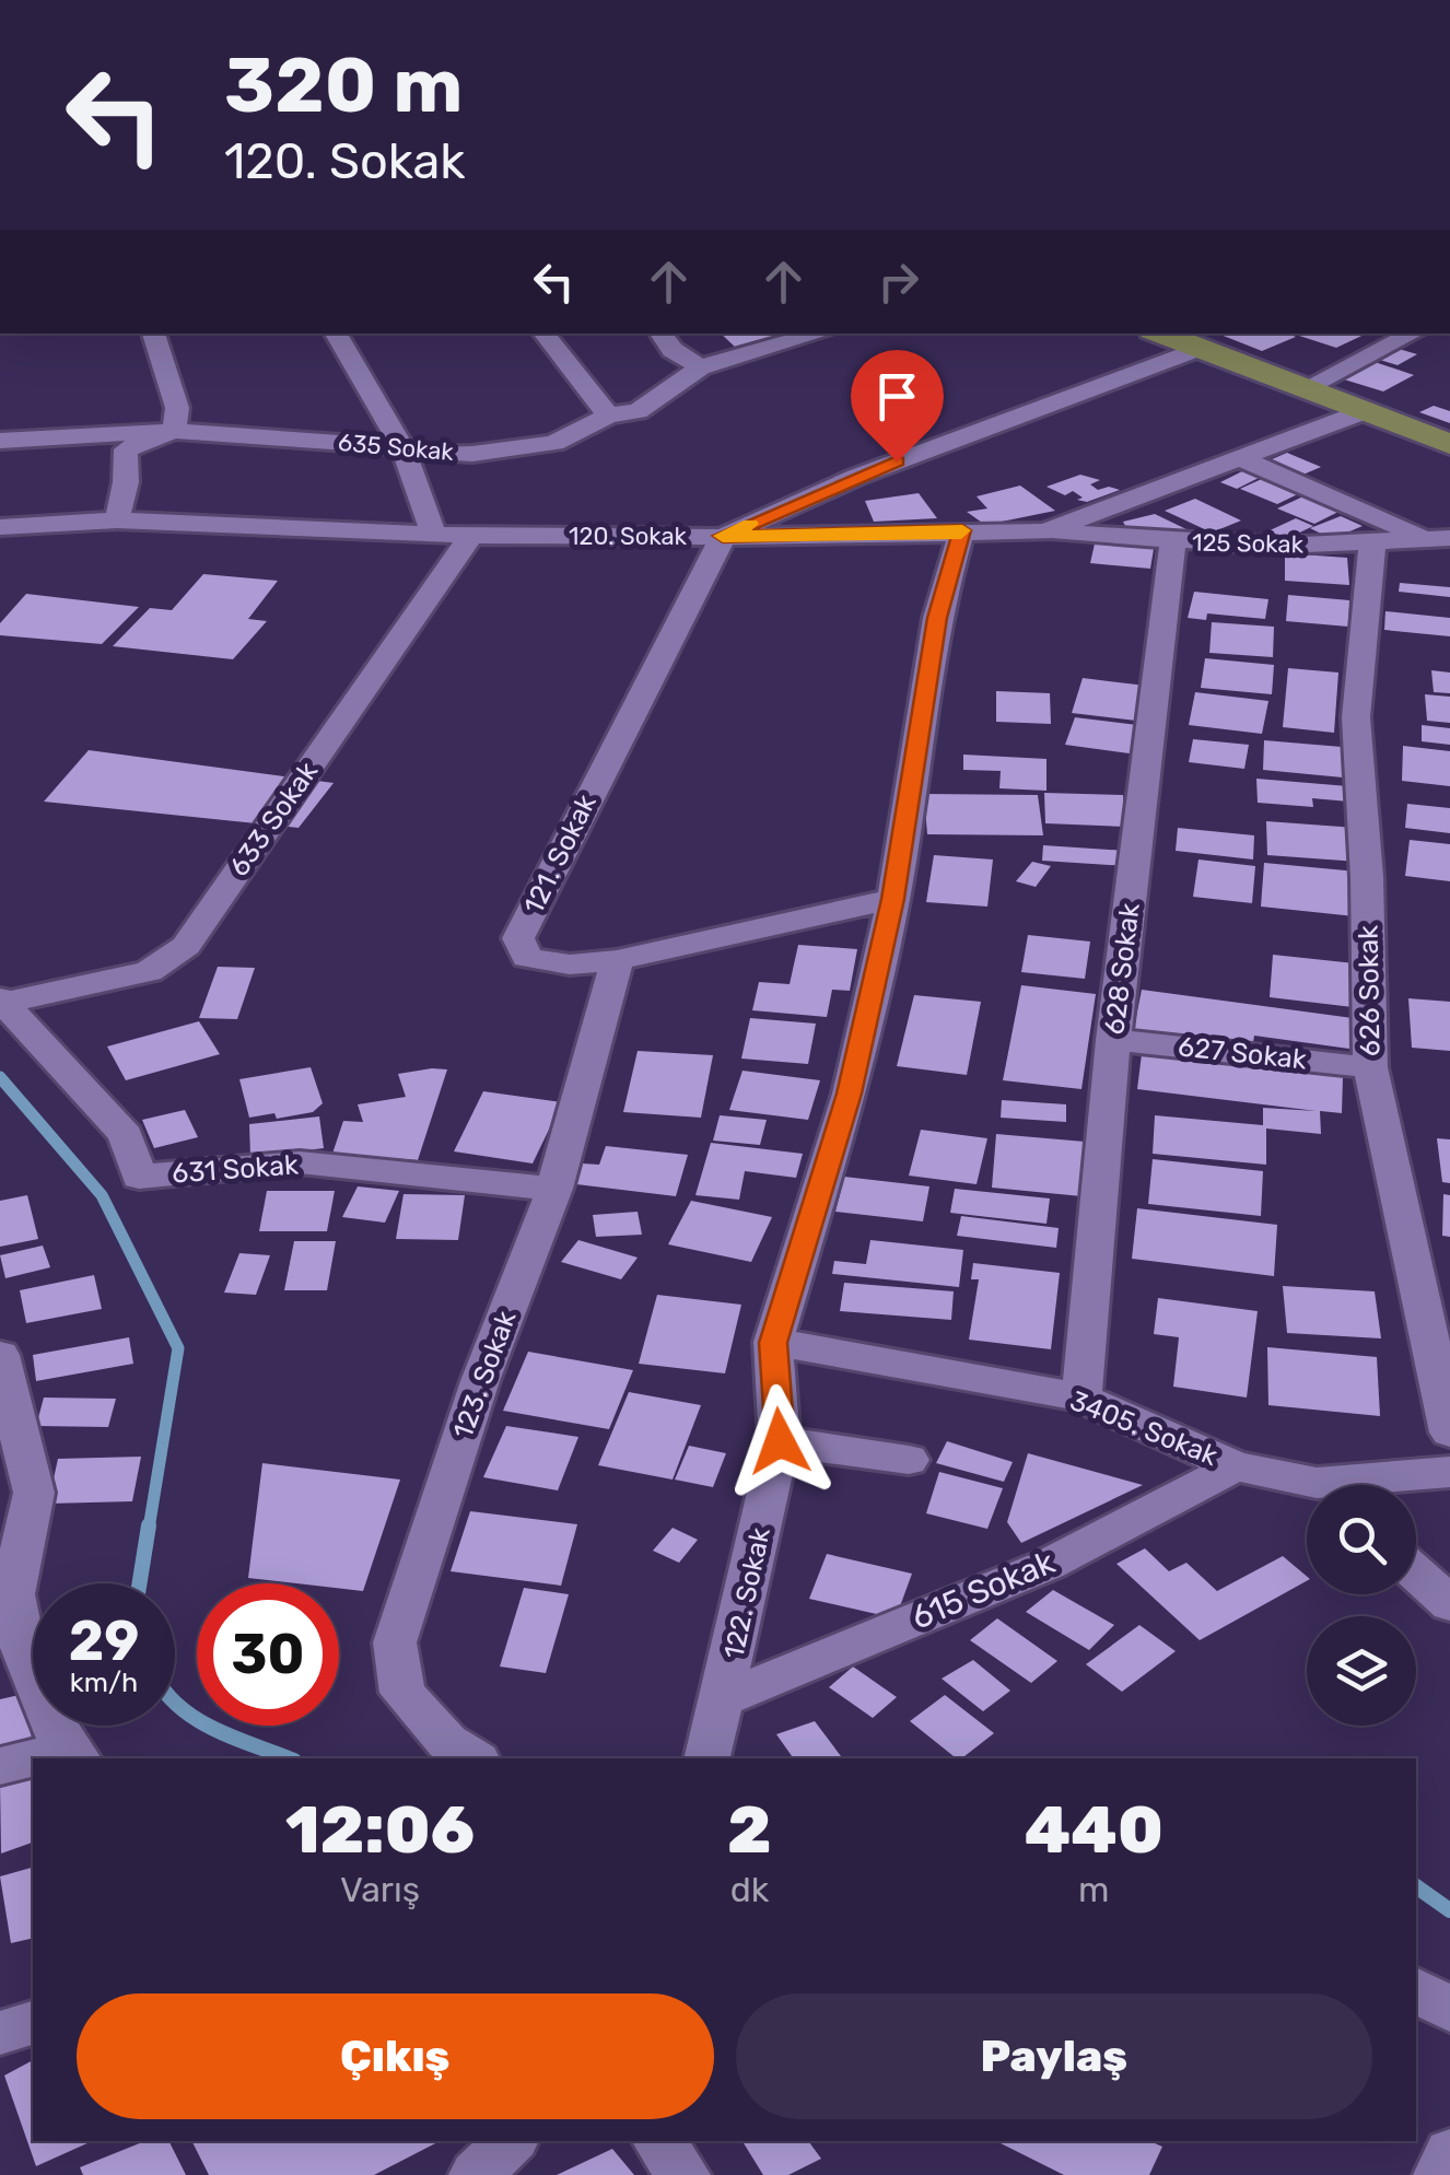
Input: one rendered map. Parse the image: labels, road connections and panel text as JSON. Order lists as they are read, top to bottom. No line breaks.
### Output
{"streets":{"street":["635 Sokak","120. Sokak","125 Sokak","633 Sokak","121. Sokak","628 Sokak","626 Sokak","627 Sokak","631 Sokak","123. Sokak","3405. Sokak","615 Sokak","122. Sokak"]},"crossings":[["120. Sokak","125 Sokak"],["120. Sokak","633 Sokak"],["120. Sokak","121. Sokak"],["120. Sokak","122. Sokak"],["125 Sokak","628 Sokak"],["125 Sokak","626 Sokak"],["633 Sokak","631 Sokak"],["121. Sokak","123. Sokak"],["121. Sokak","122. Sokak"],["628 Sokak","627 Sokak"],["628 Sokak","3405. Sokak"],["626 Sokak","627 Sokak"],["631 Sokak","123. Sokak"],["3405. Sokak","615 Sokak"],["3405. Sokak","122. Sokak"],["615 Sokak","122. Sokak"]],"page":{"turn":["320 m","120. Sokak"],"speed":"29 km/h","limit":"30","eta":["12:06","Varış","2","dk","440","m"],"buttons":["Çıkış","Paylaş"]}}
